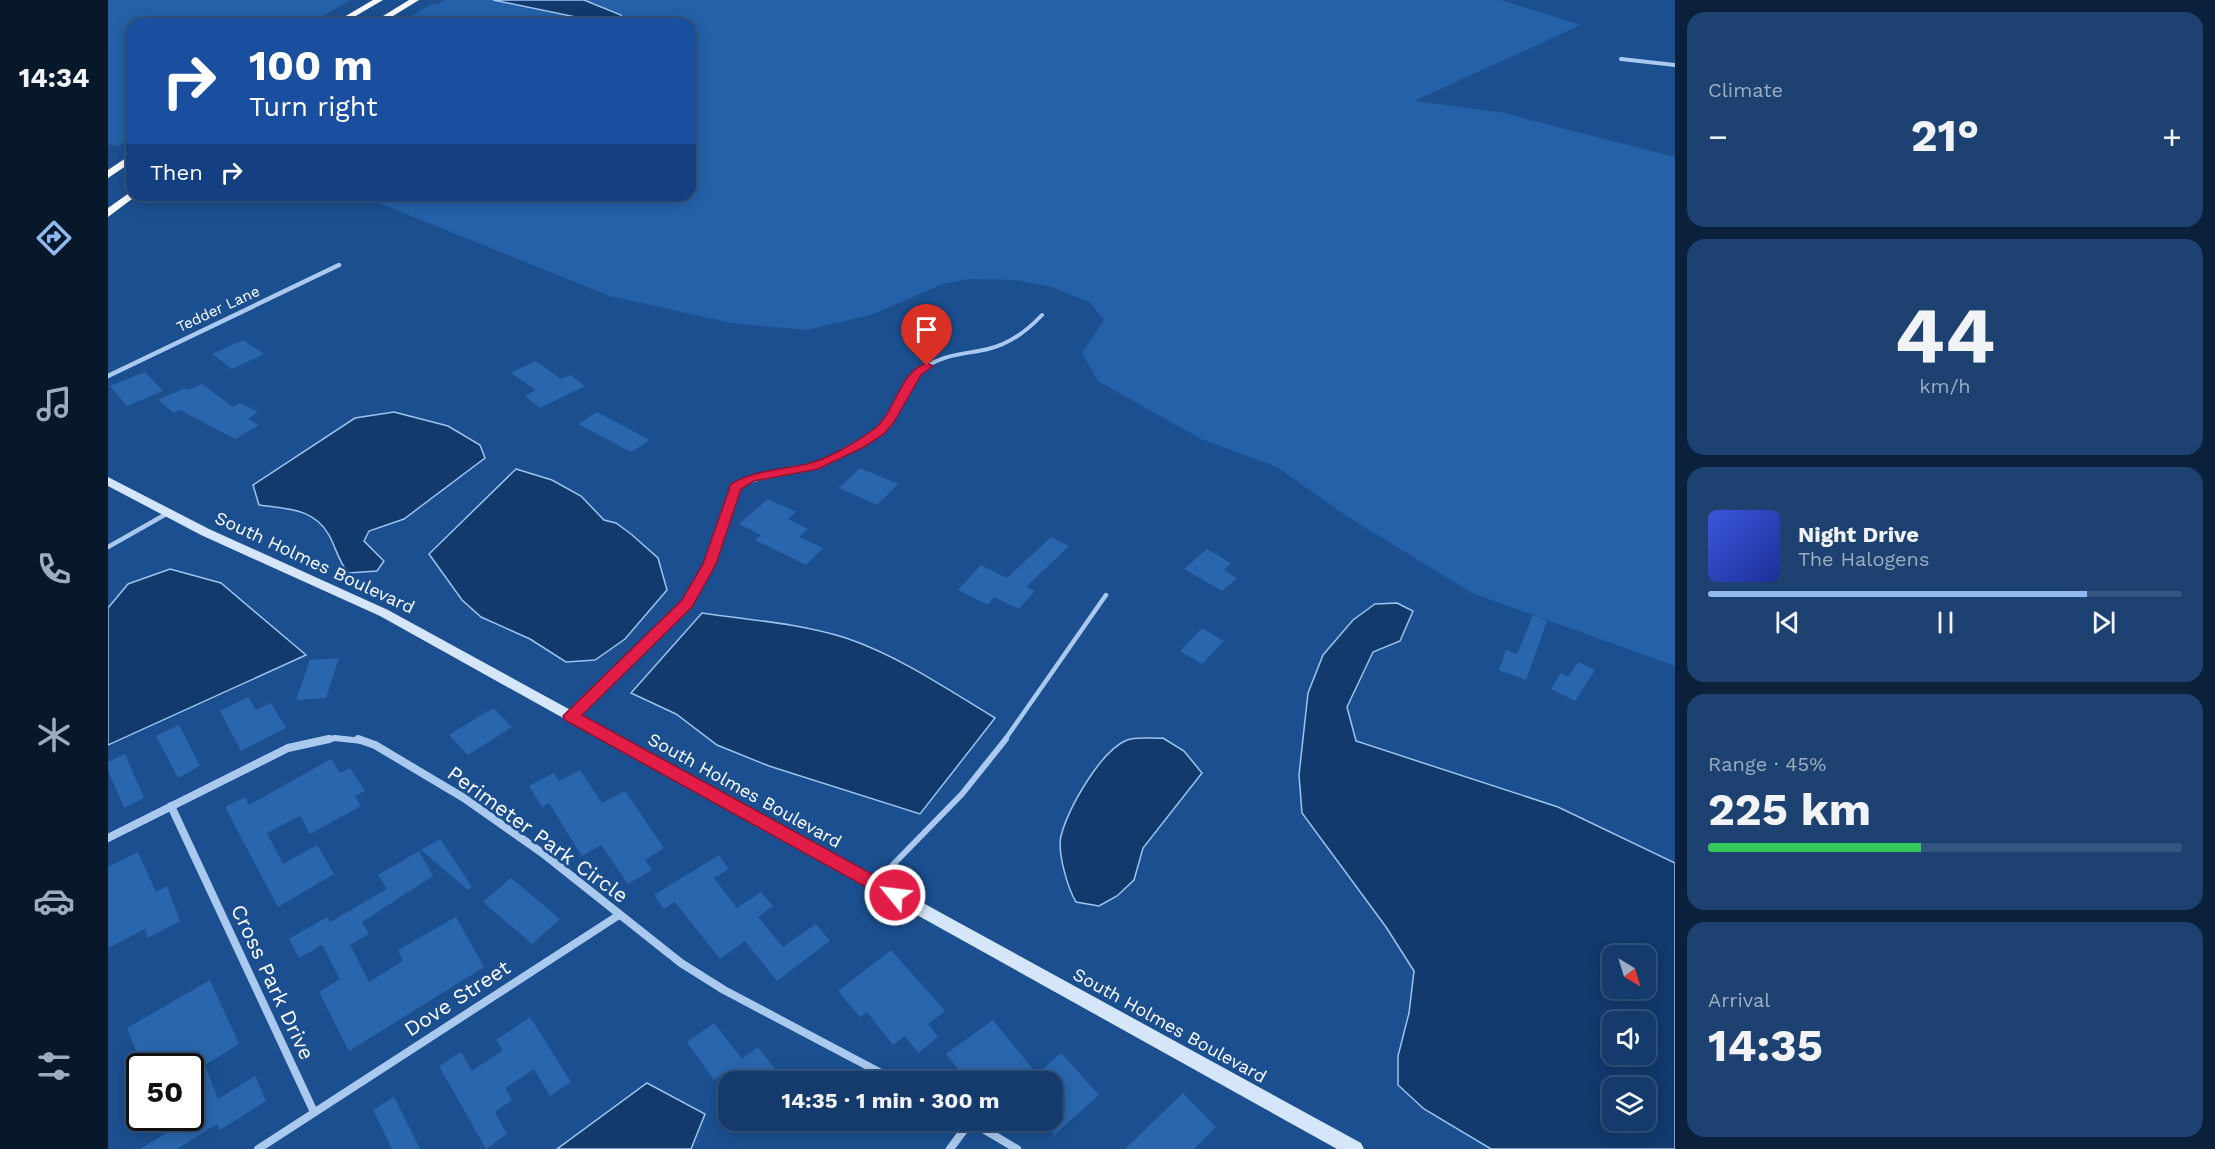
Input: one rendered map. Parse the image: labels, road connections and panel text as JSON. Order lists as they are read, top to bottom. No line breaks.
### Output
{"streets":{"main road":["South Holmes Boulevard"],"street":["Tedder Lane","Perimeter Park Circle","Cross Park Drive","Dove Street"]},"crossings":[["Perimeter Park Circle","Cross Park Drive"],["Perimeter Park Circle","Dove Street"],["Cross Park Drive","Dove Street"]],"north":"bottom right","page":{"tabs":"14:34","tile":["Climate",["44","km/h"],["Range · 45%","225 km"],["Arrival","14:35"]],"turn":["100 m","Turn right"],"heat":["−","21°","+"],"then":"Then","song":["Night Drive","The Halogens"],"limit":"50","trip":"14:35 · 1 min · 300 m"}}
